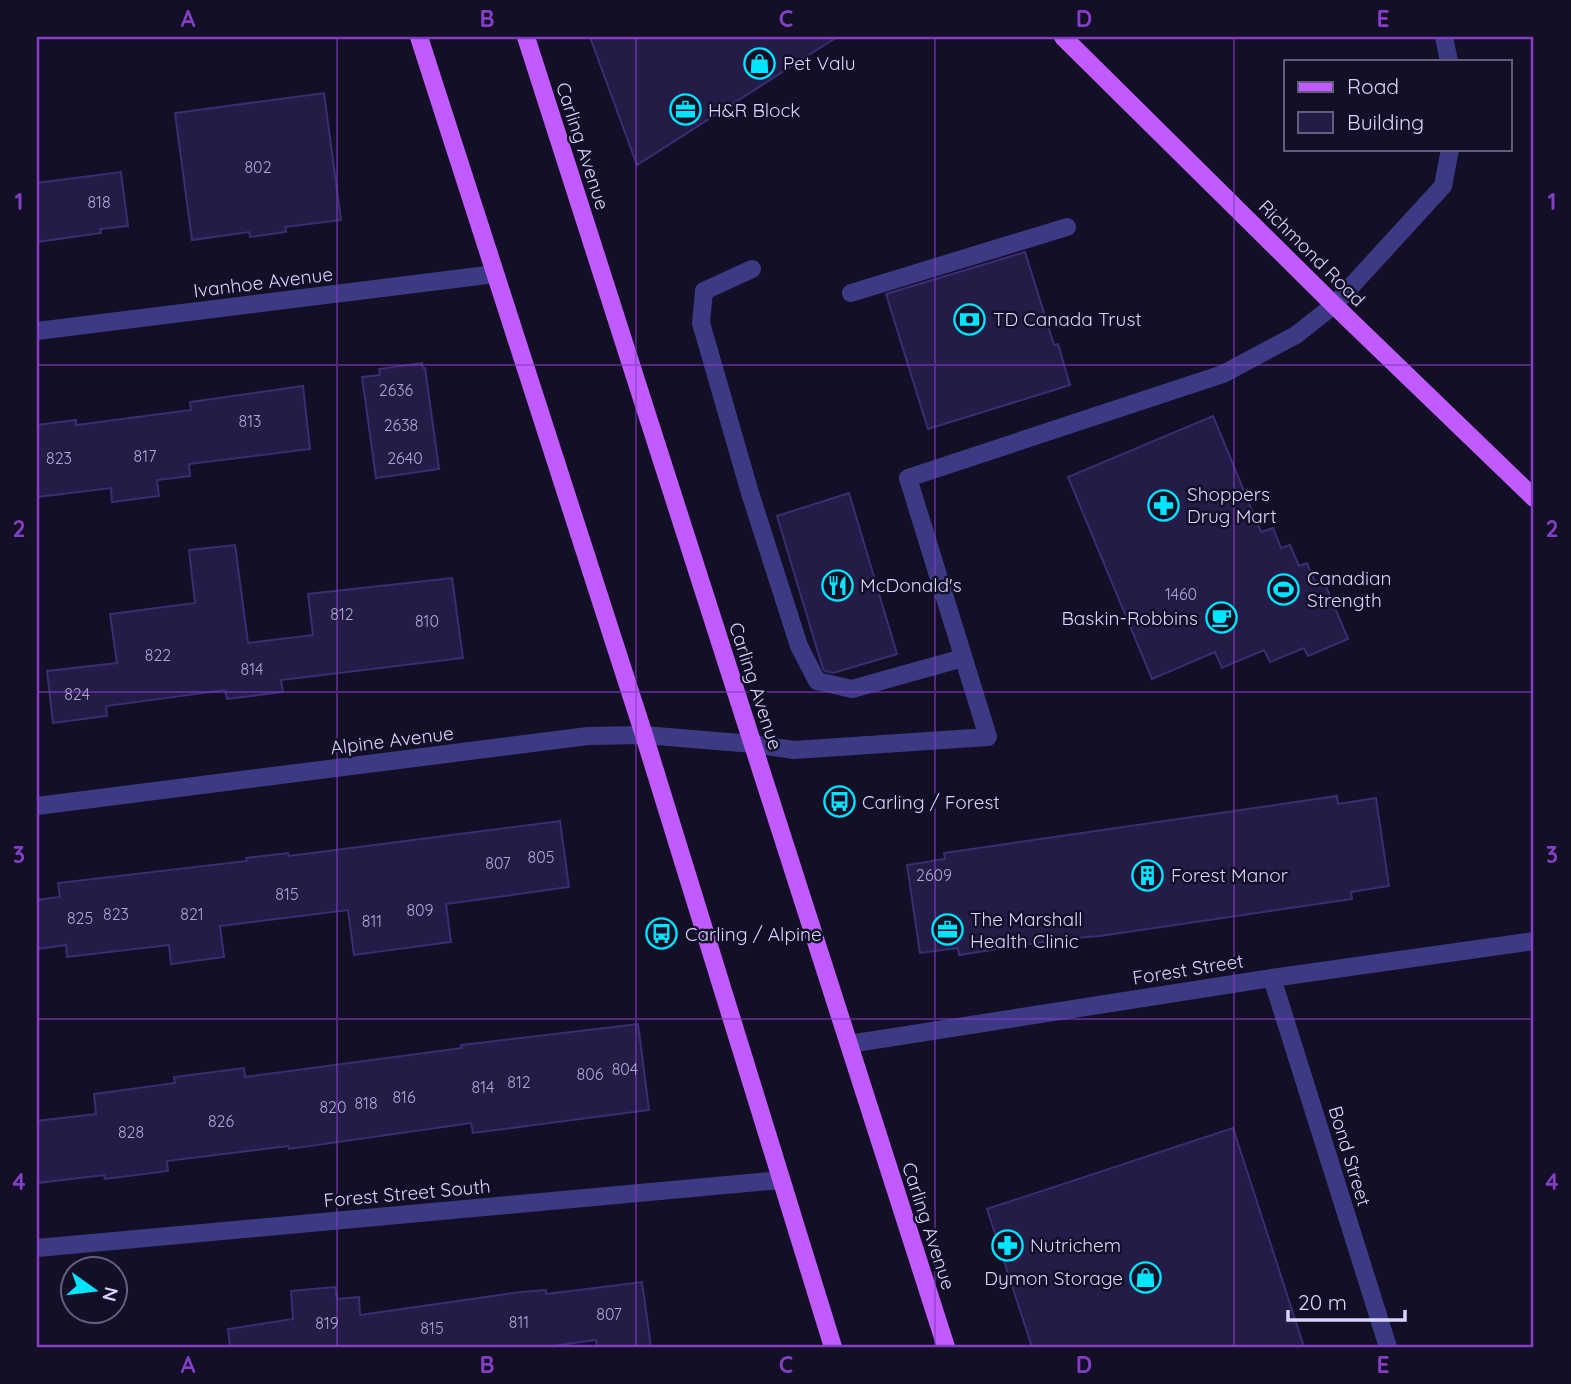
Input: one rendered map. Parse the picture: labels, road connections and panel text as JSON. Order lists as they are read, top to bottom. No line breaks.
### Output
{"streets":{"main road":["Carling Avenue","Richmond Road"],"street":["Ivanhoe Avenue","Alpine Avenue","Forest Street","Bond Street","Forest Street South"]},"crossings":[["Carling Avenue","Alpine Avenue"],["Carling Avenue","Forest Street"],["Forest Street","Bond Street"]],"places":{"shop":["Pet Valu","Dymon Storage"],"office":["H&R Block","The Marshall Health Clinic"],"bank":["TD Canada Trust"],"pharmacy":["Shoppers Drug Mart","Nutrichem"],"restaurant":["McDonald's"],"sports":["Canadian Strength"],"cafe":["Baskin-Robbins"],"bus stop":["Carling / Forest","Carling / Alpine"],"building":["Forest Manor"]},"house_numbers":["802","818","2636","813","2638","817","823","2640","1460","812","810","822","814","824","805","807","2609","815","809","823","821","825","811","804","806","812","814","816","818","820","826","828","807","811","819","815"],"legend":["Road","Building"],"scale_bar":"20 m","north":"right","grid":{"columns":["A","B","C","D","E"],"rows":["1","2","3","4"]}}
